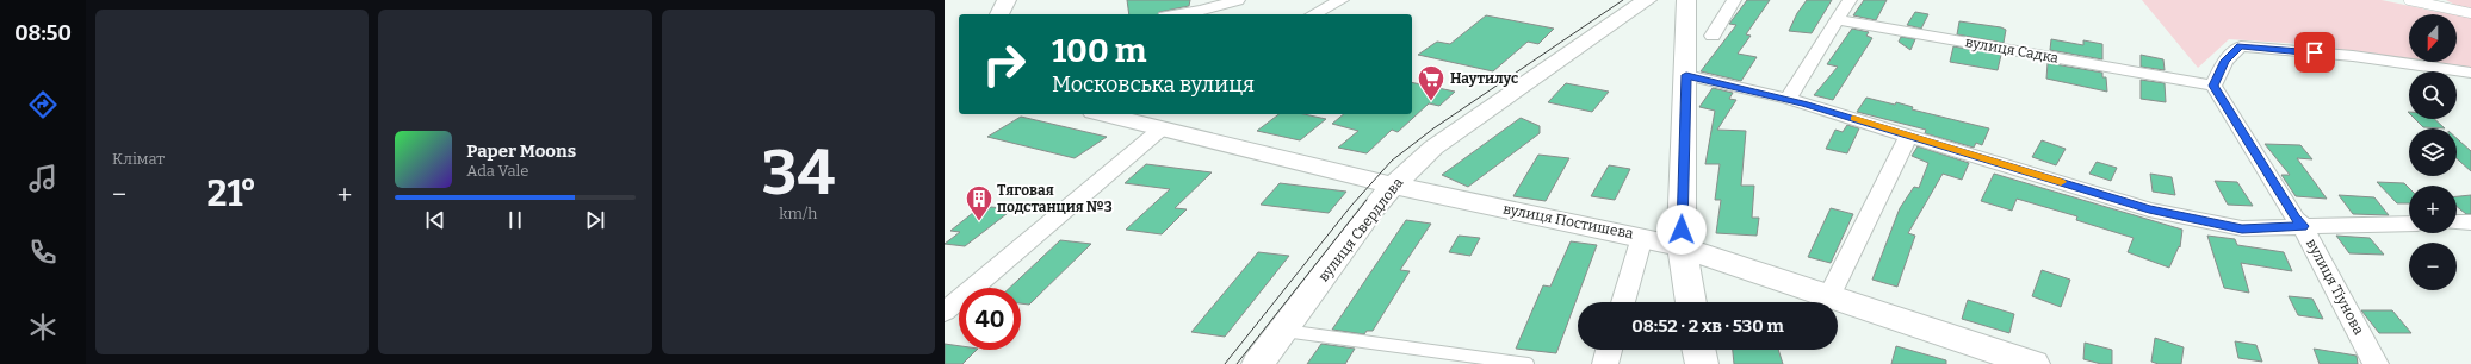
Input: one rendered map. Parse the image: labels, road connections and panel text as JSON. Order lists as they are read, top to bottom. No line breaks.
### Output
{"streets":{"street":["вулиця Садка","вулиця Постишева","вулиця Свердлова","вулиця Тіунова"]},"crossings":[["вулиця Садка","вулиця Тіунова"],["вулиця Постишева","вулиця Свердлова"]],"places":{"supermarket":["Наутилус"],"building":["Тяговая подстанция №3"]},"north":"bottom","page":{"tabs":"08:50","tile":["Клімат",["34","km/h"]],"map_buttons":["+","−"],"turn":["100 m","Московська вулиця"],"song":["Paper Moons","Ada Vale"],"heat":["−","21°","+"],"limit":"40","trip":"08:52 · 2 хв · 530 m"}}
